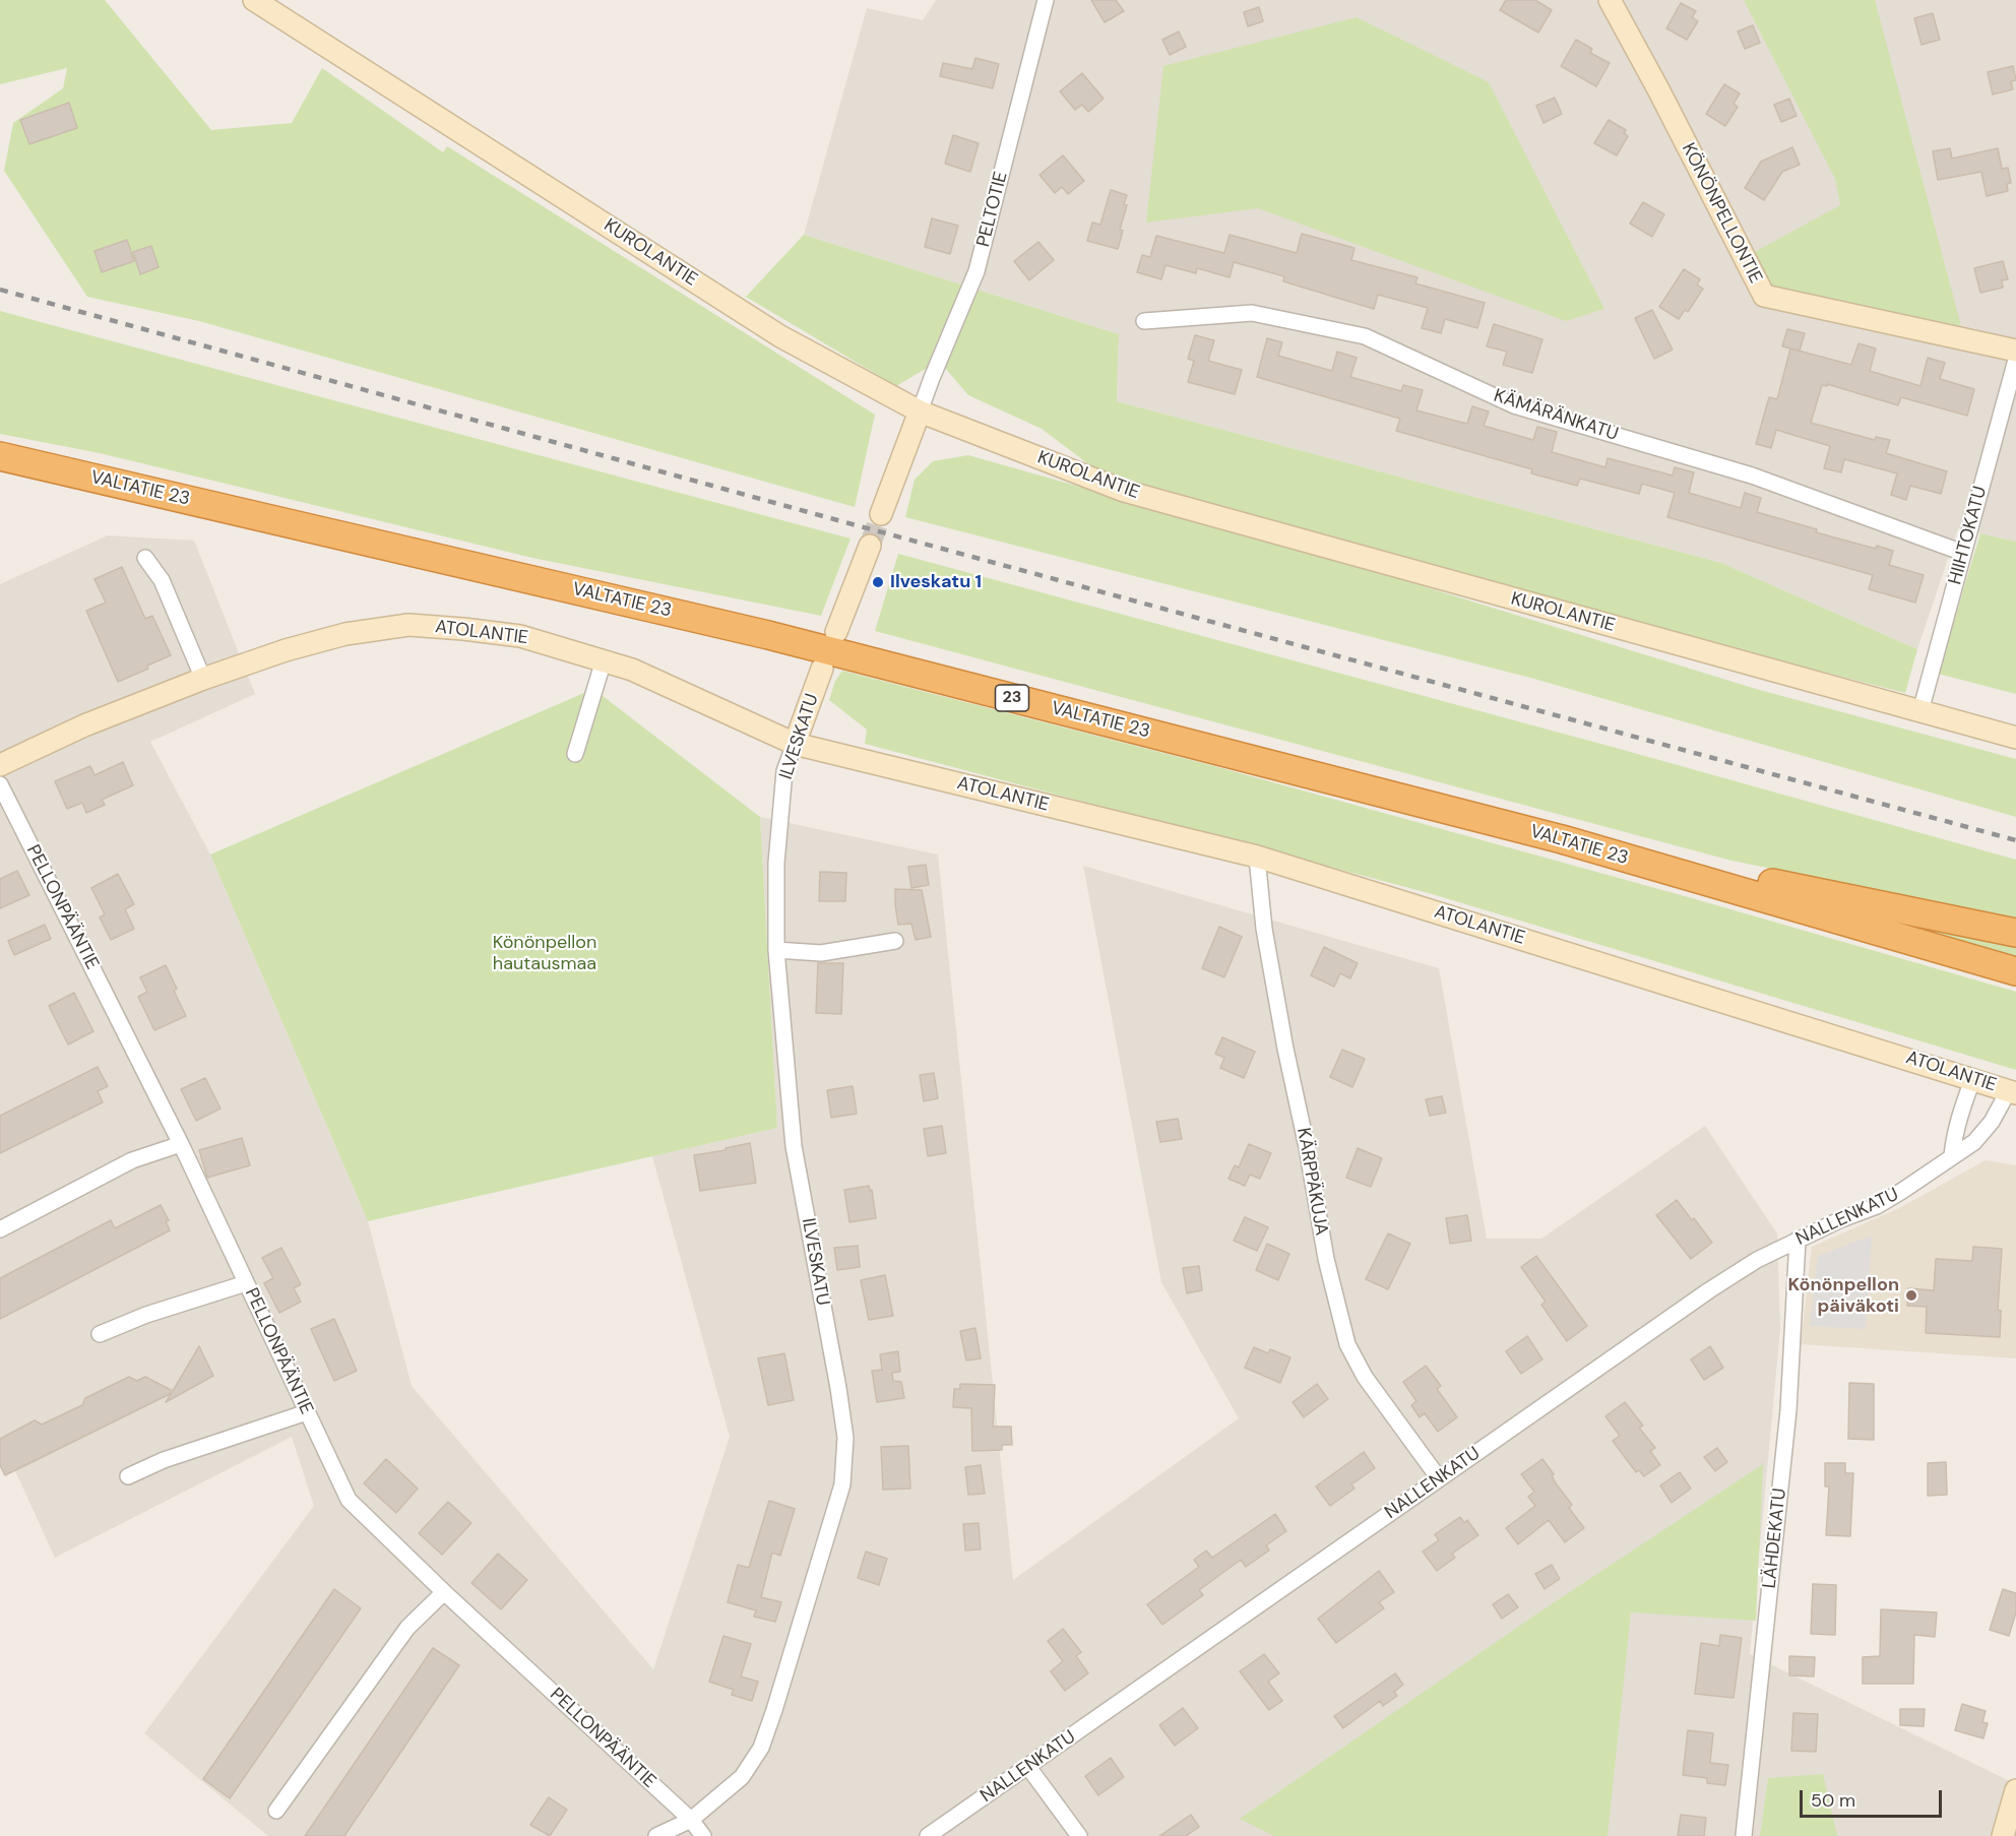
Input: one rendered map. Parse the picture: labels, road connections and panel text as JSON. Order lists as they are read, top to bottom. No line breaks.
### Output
{"streets":{"highway":["VALTATIE 23","23"],"street":["PELTOTIE","KÖNÖNPELLONTIE","KUROLANTIE","KÄMÄRÄNKATU","HIIHTOKATU","ATOLANTIE","ILVESKATU","PELLONPÄÄNTIE","KÄRPPÄKUJA","NALLENKATU","LÄHDEKATU"]},"crossings":[["PELTOTIE","KUROLANTIE"],["KUROLANTIE","HIIHTOKATU"],["KÄMÄRÄNKATU","HIIHTOKATU"],["ATOLANTIE","ILVESKATU"],["ATOLANTIE","KÄRPPÄKUJA"],["ATOLANTIE","NALLENKATU"],["ILVESKATU","PELLONPÄÄNTIE"],["KÄRPPÄKUJA","NALLENKATU"],["NALLENKATU","LÄHDEKATU"]],"parks":["Könönpellon hautausmaa"],"places":["Ilveskatu 1","Könönpellon päiväkoti"],"scale_bar":"50 m"}
